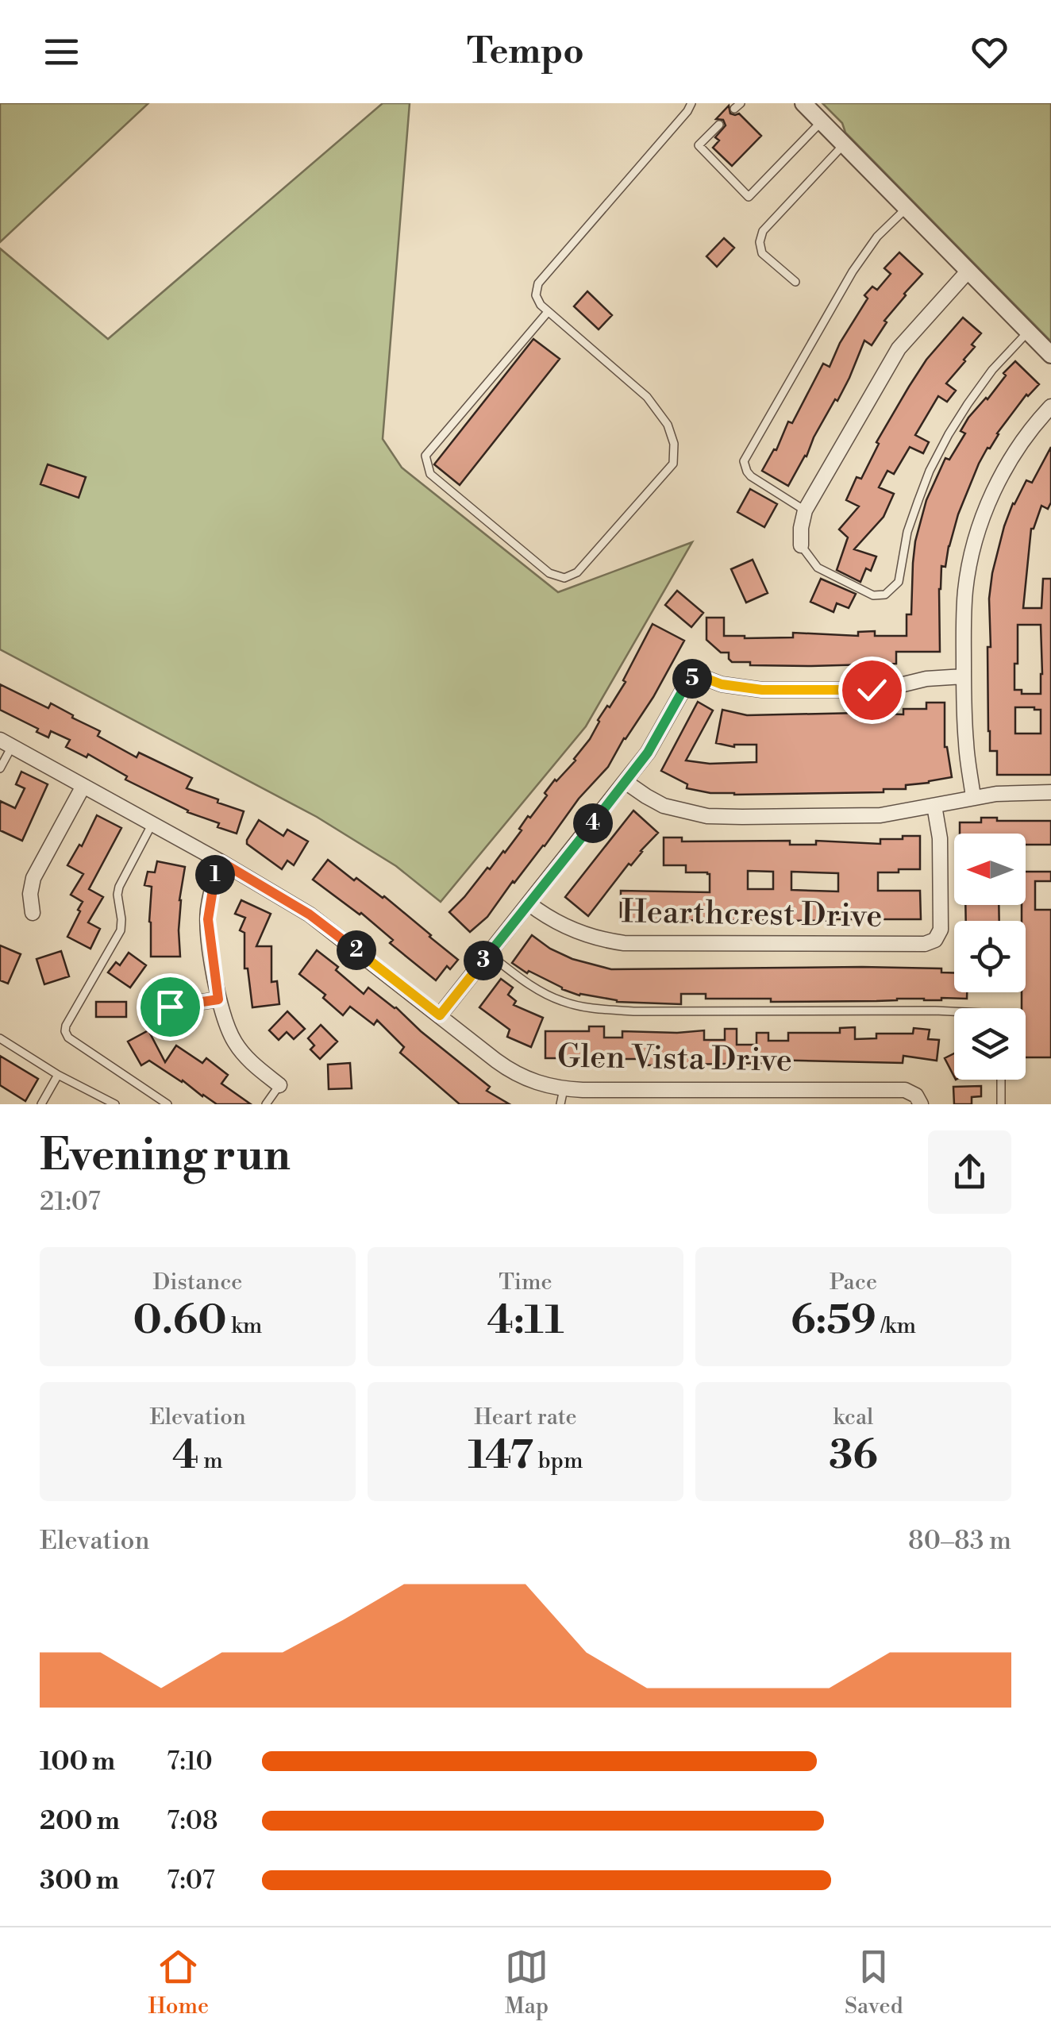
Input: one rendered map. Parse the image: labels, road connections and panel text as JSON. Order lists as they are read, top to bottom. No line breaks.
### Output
{"streets":{"street":["Hearthcrest Drive","Glen Vista Drive"]},"north":"left","page":{"header":"Tempo","pins":["5","4","1","2","3"],"heading":["Evening run","21:07"],"stats":[["Distance","0.60 km"],["Time","4:11"],["Pace","6:59 /km"],["Elevation","4 m"],["Heart rate","147 bpm"],["kcal","36"]],"chart":["Elevation","80–83 m"],"list":[{"name":"100 m","note":"7:10"},{"name":"200 m","note":"7:08"},{"name":"300 m","note":"7:07"}],"tabs":["Home","Map","Saved"]}}
